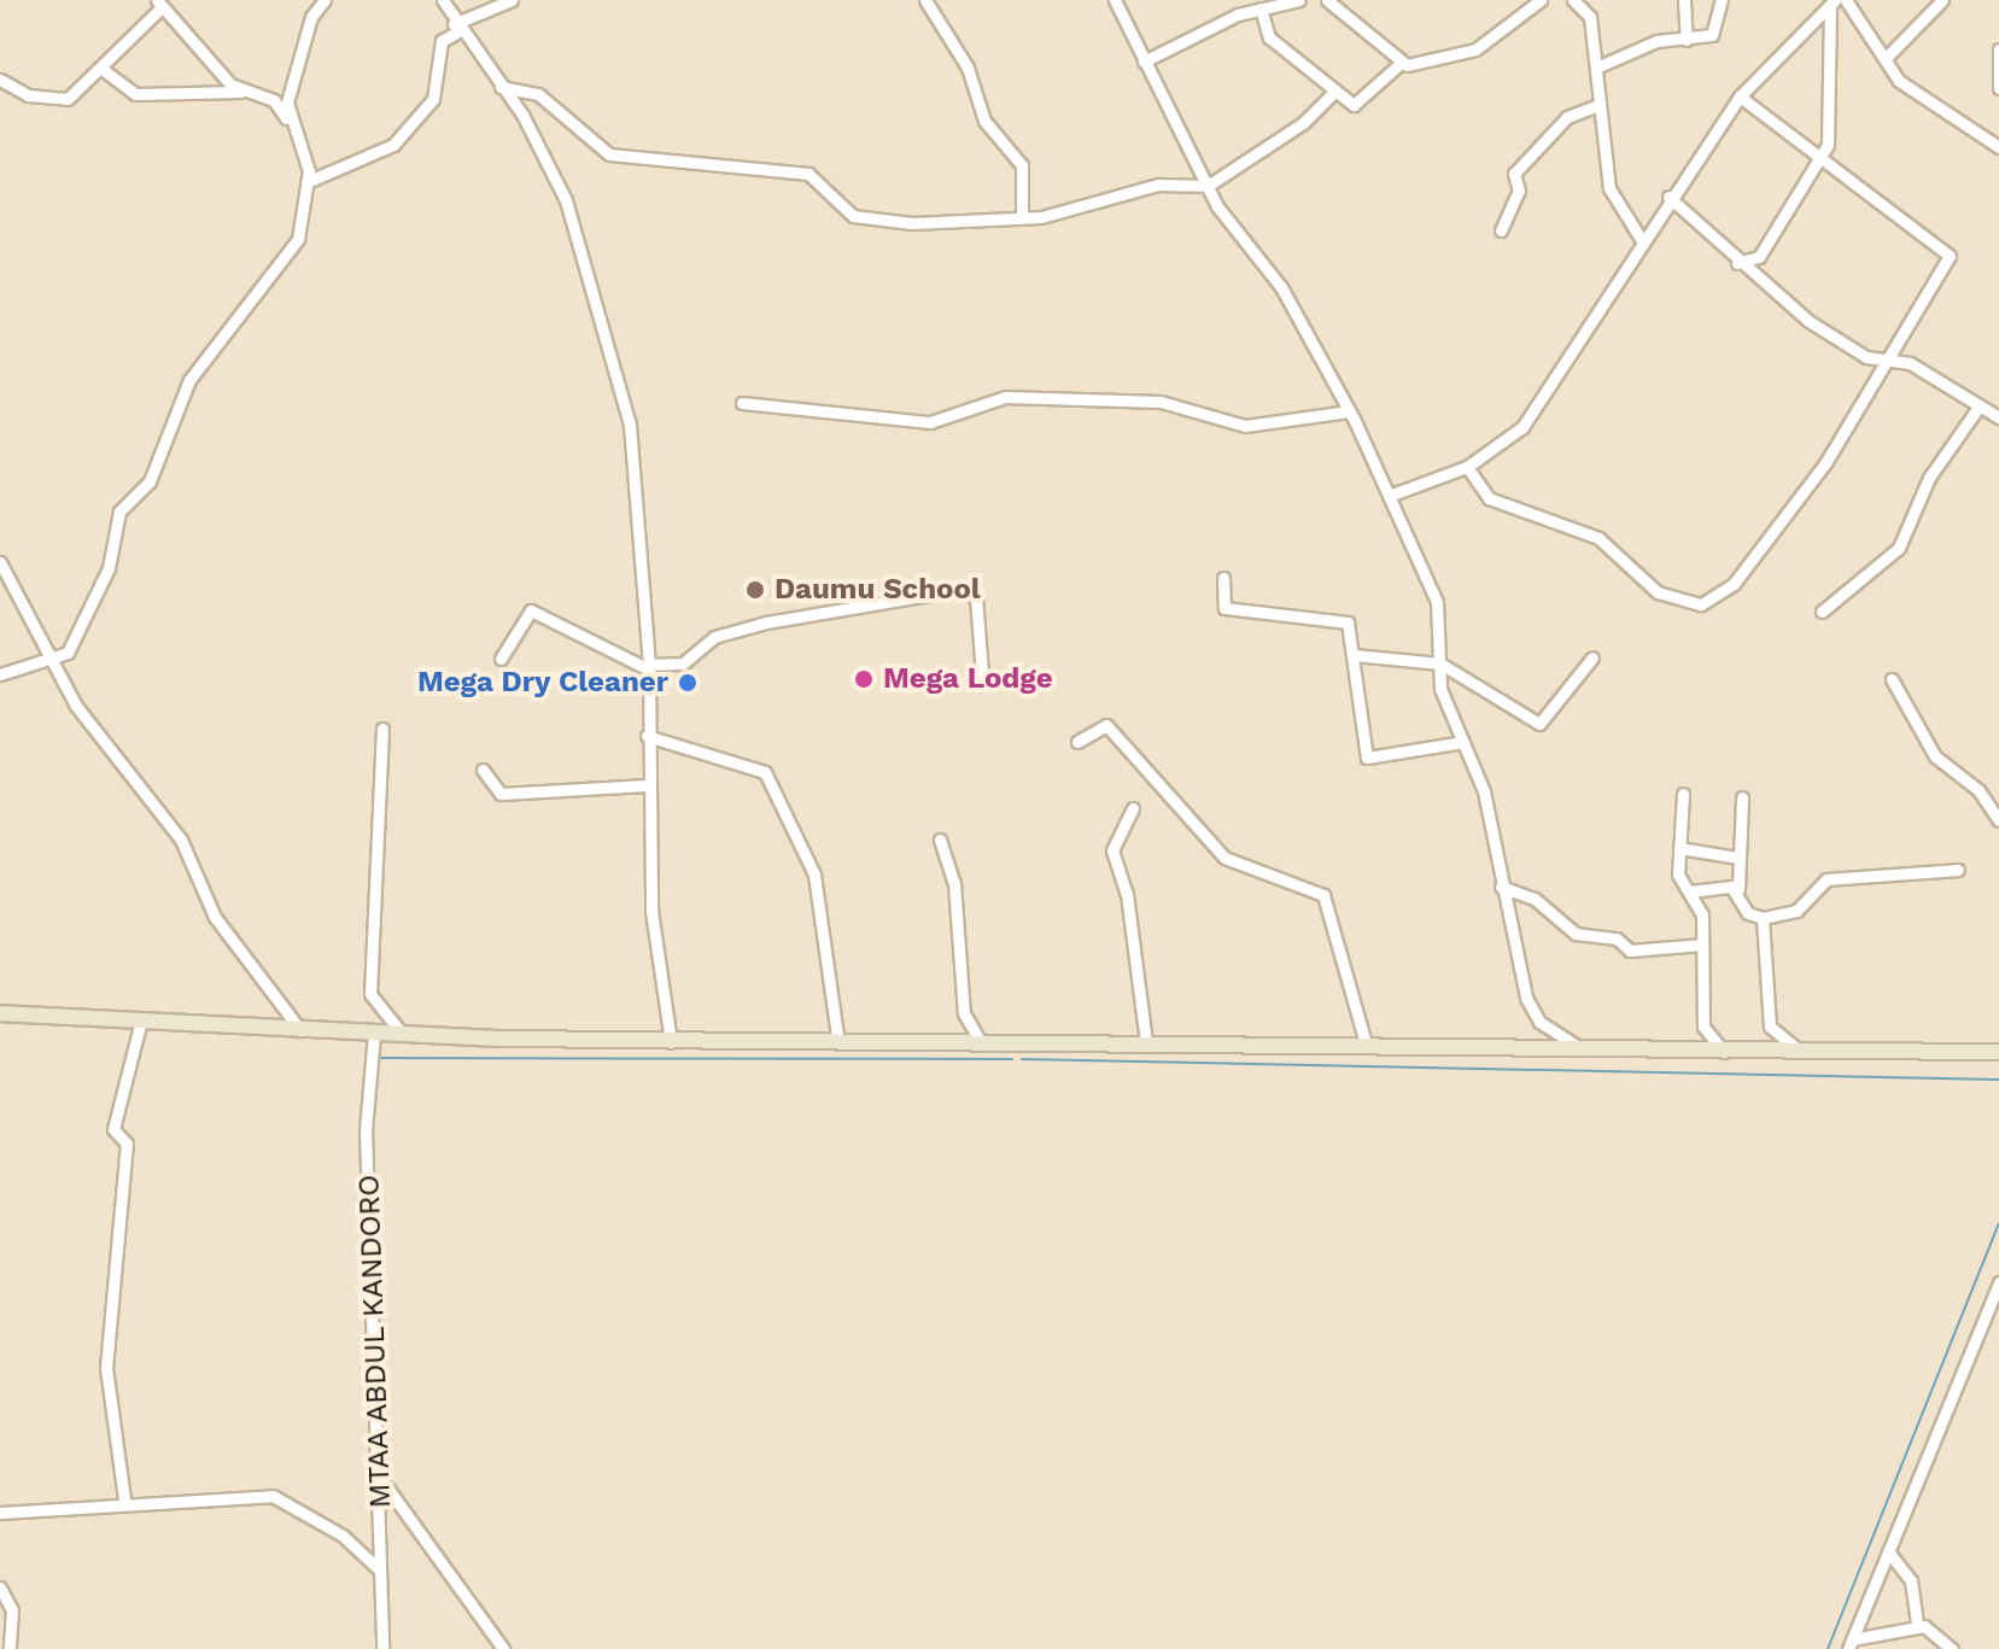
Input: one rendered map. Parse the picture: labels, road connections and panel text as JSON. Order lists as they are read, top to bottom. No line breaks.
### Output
{"streets":{"street":["MTAA ABDUL KANDORO"]},"places":["Daumu School","Mega Lodge","Mega Dry Cleaner"]}
